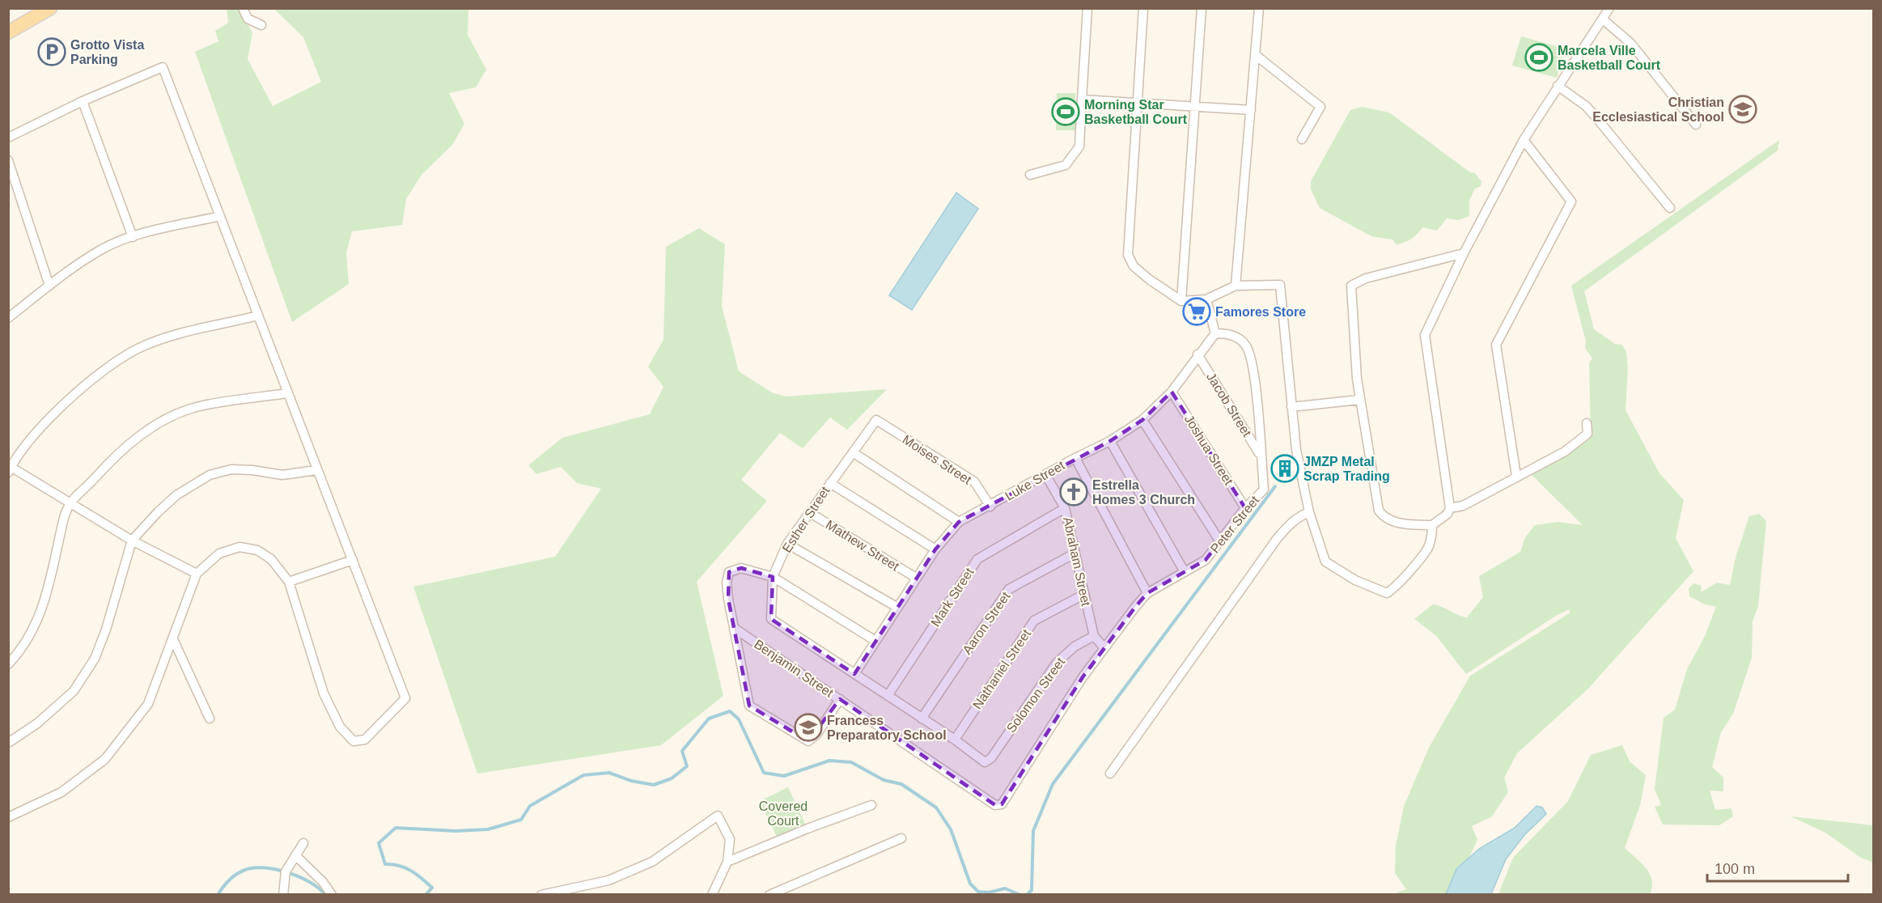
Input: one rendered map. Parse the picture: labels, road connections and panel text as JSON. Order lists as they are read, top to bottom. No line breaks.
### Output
{"streets":{"street":["Jacob Street","Joshua Street","Moises Street","Luke Street","Esther Street","Peter Street","Mathew Street","Abraham Street","Mark Street","Aaron Street","Benjamin Street","Nathaniel Street","Solomon Street"]},"crossings":[["Jacob Street","Luke Street"],["Jacob Street","Peter Street"],["Joshua Street","Luke Street"],["Joshua Street","Peter Street"],["Moises Street","Luke Street"],["Moises Street","Esther Street"],["Luke Street","Esther Street"],["Luke Street","Peter Street"],["Luke Street","Mathew Street"],["Luke Street","Abraham Street"],["Esther Street","Mathew Street"],["Peter Street","Abraham Street"],["Peter Street","Benjamin Street"],["Abraham Street","Mark Street"],["Abraham Street","Aaron Street"],["Abraham Street","Nathaniel Street"],["Abraham Street","Solomon Street"],["Nathaniel Street","Solomon Street"]],"parks":["Covered Court"],"places":{"parking":["Grotto Vista Parking"],"sports":["Marcela Ville Basketball Court","Morning Star Basketball Court"],"school or university":["Christian Ecclesiastical School","Francess Preparatory School"],"supermarket":["Famores Store"],"building":["JMZP Metal Scrap Trading"],"church":["Estrella Homes 3 Church"]},"scale_bar":"100 m"}
